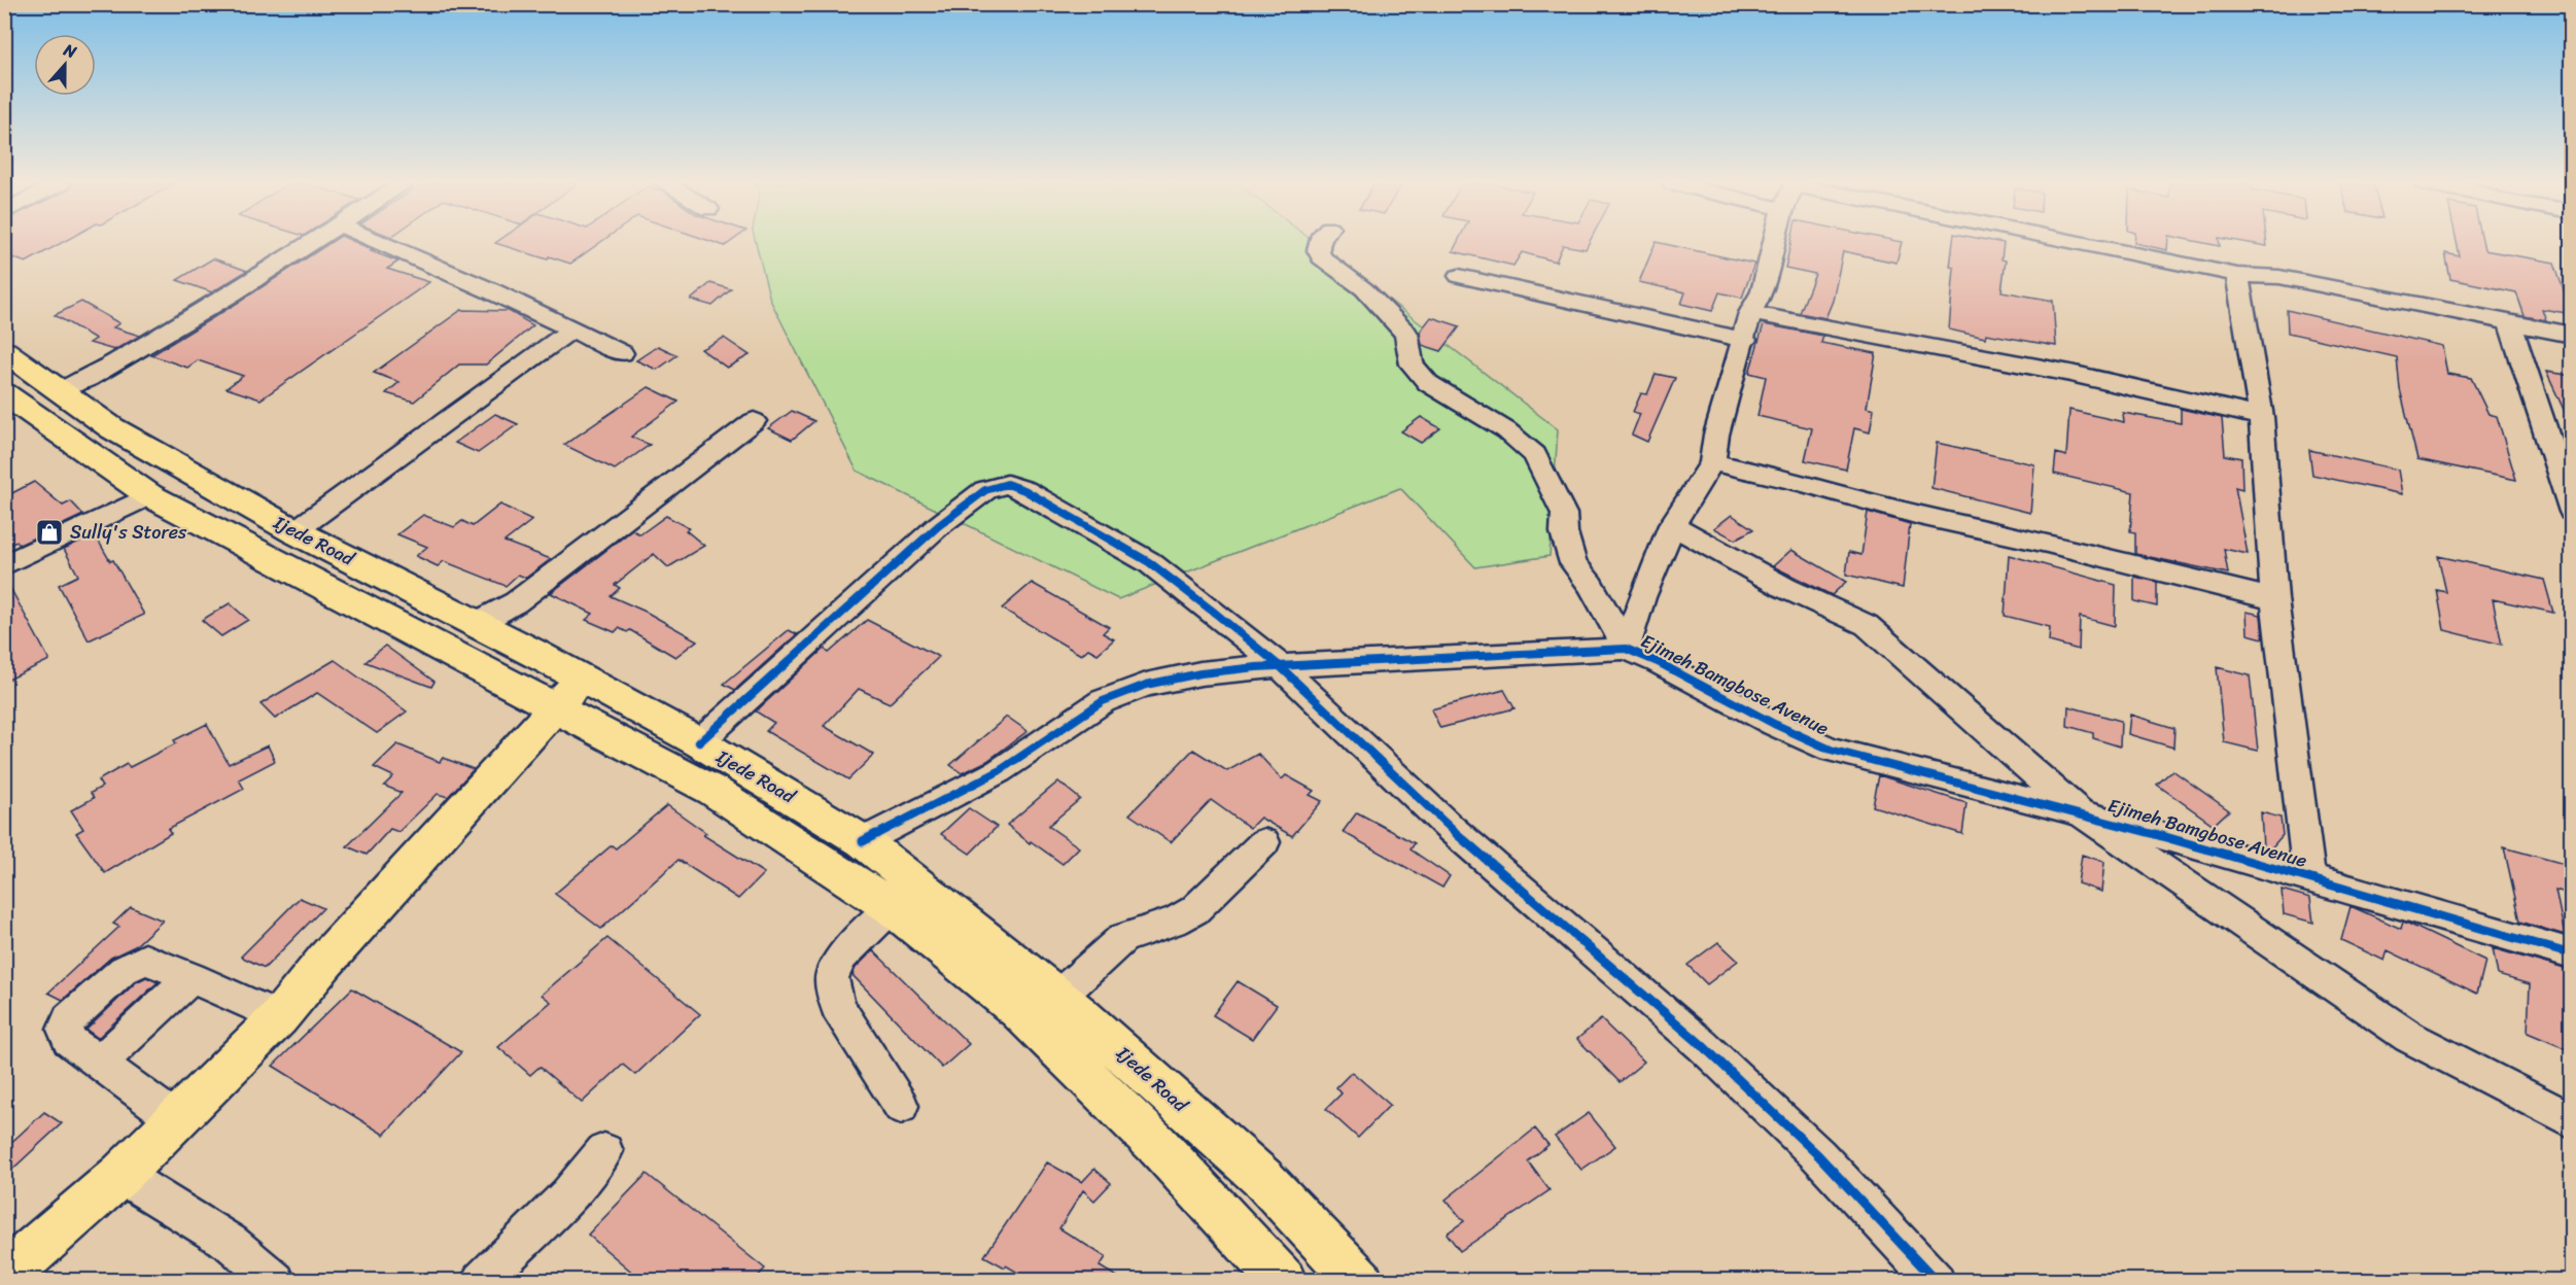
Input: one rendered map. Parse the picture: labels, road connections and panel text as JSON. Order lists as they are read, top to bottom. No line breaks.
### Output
{"streets":{"main road":["Ijede Road"],"street":["Ejimeh Bamgbose Avenue"]},"crossings":[["Ijede Road","Ejimeh Bamgbose Avenue"]],"places":{"shop":["Sully's Stores"]},"north":"top"}
